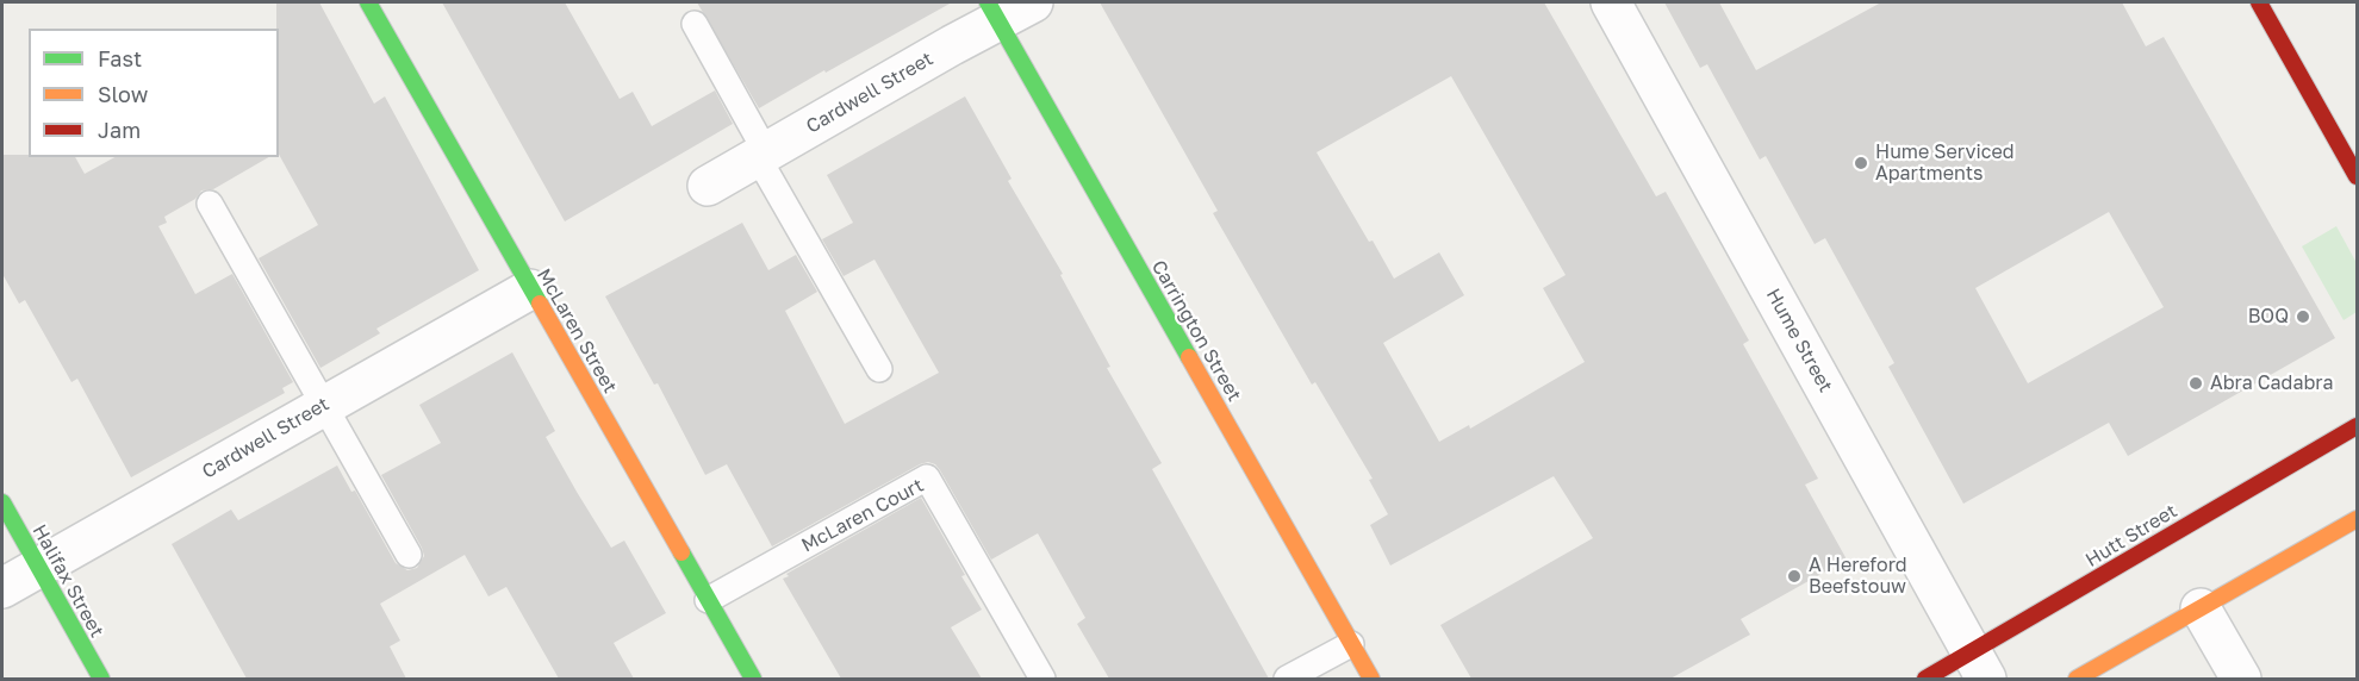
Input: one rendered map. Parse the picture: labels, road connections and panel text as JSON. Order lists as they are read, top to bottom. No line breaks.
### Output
{"streets":{"street":["Cardwell Street","McLaren Street","Carrington Street","Hume Street","Hutt Street","Halifax Street"],"lane":["McLaren Court"]},"crossings":[["Cardwell Street","McLaren Street"],["Cardwell Street","Carrington Street"],["Cardwell Street","Halifax Street"],["McLaren Street","McLaren Court"],["Hume Street","Hutt Street"]],"places":["Hume Serviced Apartments","BOQ","Abra Cadabra","A Hereford Beefstouw"],"legend":["Fast","Slow","Jam"]}
